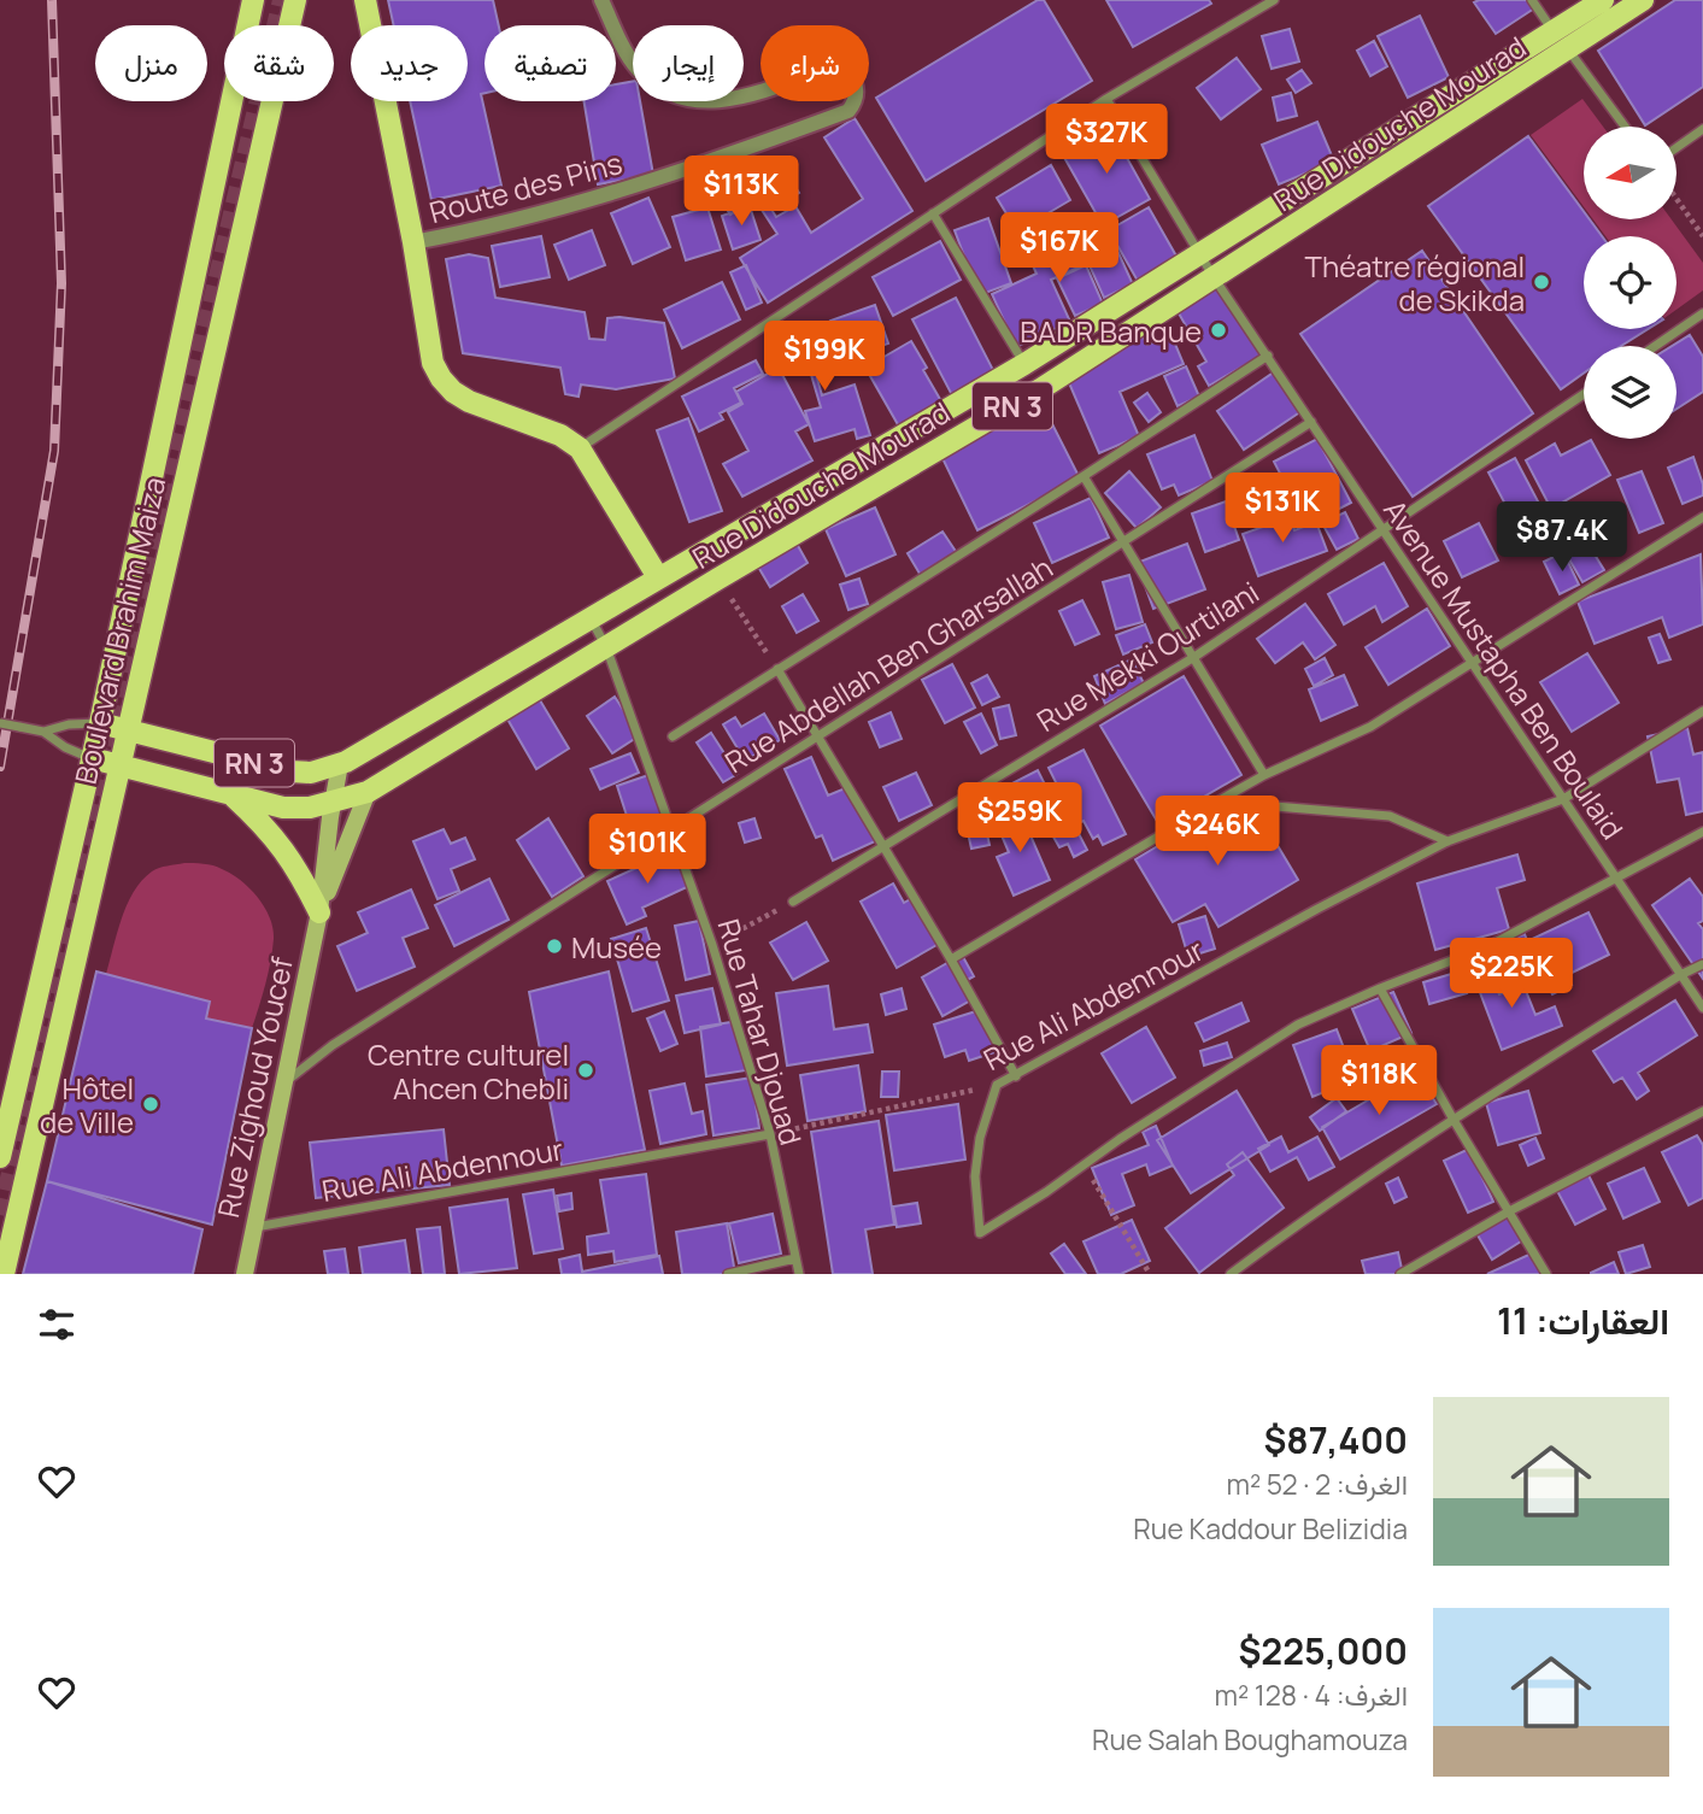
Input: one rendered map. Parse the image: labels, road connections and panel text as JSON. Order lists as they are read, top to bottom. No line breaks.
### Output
{"streets":{"main road":["Rue Didouche Mourad","RN 3","Boulevard Brahim Maiza","Rue Zighoud Youcef"],"street":["Route des Pins","Rue Mekki Ourtilani","Rue Abdellah Ben Gharsallah","Avenue Mustapha Ben Boulaid","Rue Ali Abdennour","Rue Tahar Djouad"]},"crossings":[["Rue Didouche Mourad","RN 3"],["Rue Didouche Mourad","Boulevard Brahim Maiza"],["Rue Didouche Mourad","Avenue Mustapha Ben Boulaid"],["Rue Didouche Mourad","Rue Tahar Djouad"],["Rue Didouche Mourad","Rue Zighoud Youcef"],["RN 3","Boulevard Brahim Maiza"],["Rue Mekki Ourtilani","Avenue Mustapha Ben Boulaid"],["Rue Abdellah Ben Gharsallah","Avenue Mustapha Ben Boulaid"],["Rue Abdellah Ben Gharsallah","Rue Tahar Djouad"],["Rue Abdellah Ben Gharsallah","Rue Zighoud Youcef"],["Avenue Mustapha Ben Boulaid","Rue Ali Abdennour"],["Rue Ali Abdennour","Rue Tahar Djouad"],["Rue Ali Abdennour","Rue Zighoud Youcef"]],"places":["Théatre régional de Skikda","BADR Banque","Musée","Centre culturel Ahcen Chebli","Hôtel de Ville"],"north":"left","page":{"chip":["شراء","إيجار","تصفية","جديد","شقة","منزل"],"price":["$327K","$113K","$167K","$199K","$131K","$87.4K","$259K","$246K","$101K","$225K","$118K"],"heading":"العقارات: 11","list":[{"name":"$87,400","note":"الغرف: 2 · 52 m² · Rue Kaddour Belizidia"},{"name":"$225,000","note":"الغرف: 4 · 128 m² · Rue Salah Boughamouza"}]}}
